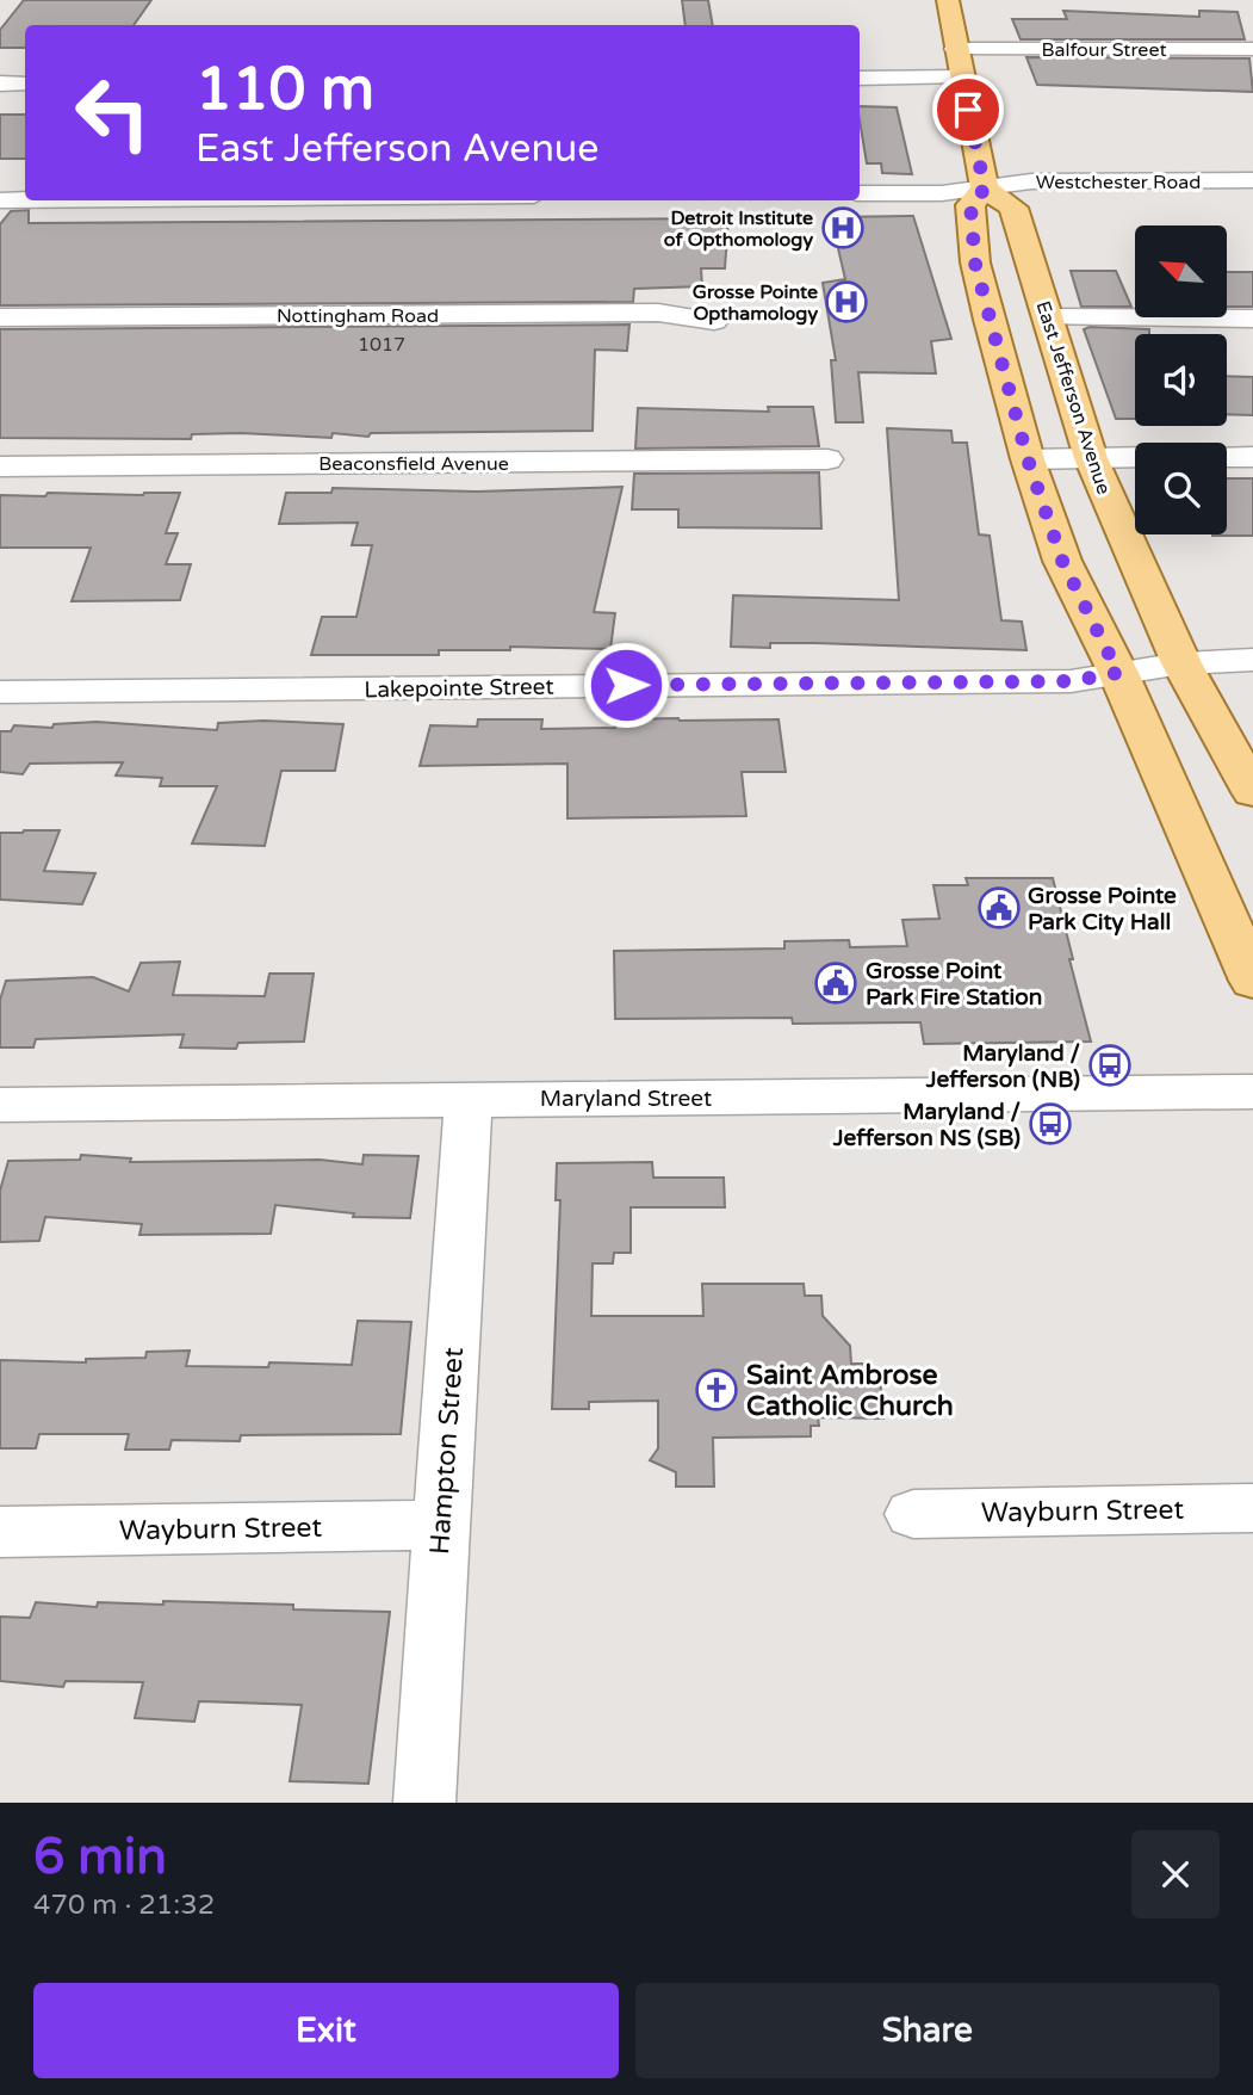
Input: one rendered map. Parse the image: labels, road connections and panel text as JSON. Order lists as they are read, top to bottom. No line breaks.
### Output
{"streets":{"main road":["East Jefferson Avenue"],"street":["Balfour Street","Westchester Road","Nottingham Road","Beaconsfield Avenue","Lakepointe Street","Maryland Street","Hampton Street","Wayburn Street"]},"crossings":[["Westchester Road","East Jefferson Avenue"],["East Jefferson Avenue","Lakepointe Street"],["Maryland Street","Hampton Street"],["Hampton Street","Wayburn Street"]],"places":{"hospital":["Detroit Institute of Opthomology","Grosse Pointe Opthamology"],"public building":["Grosse Pointe Park City Hall","Grosse Point Park Fire Station"],"bus stop":["Maryland / Jefferson (NB)","Maryland / Jefferson NS (SB)"],"church":["Saint Ambrose Catholic Church"]},"house_numbers":["1017"],"north":"top left","page":{"turn":["110 m","East Jefferson Avenue"],"heading":["6 min","470 m · 21:32"],"buttons":["Exit","Share"]}}
